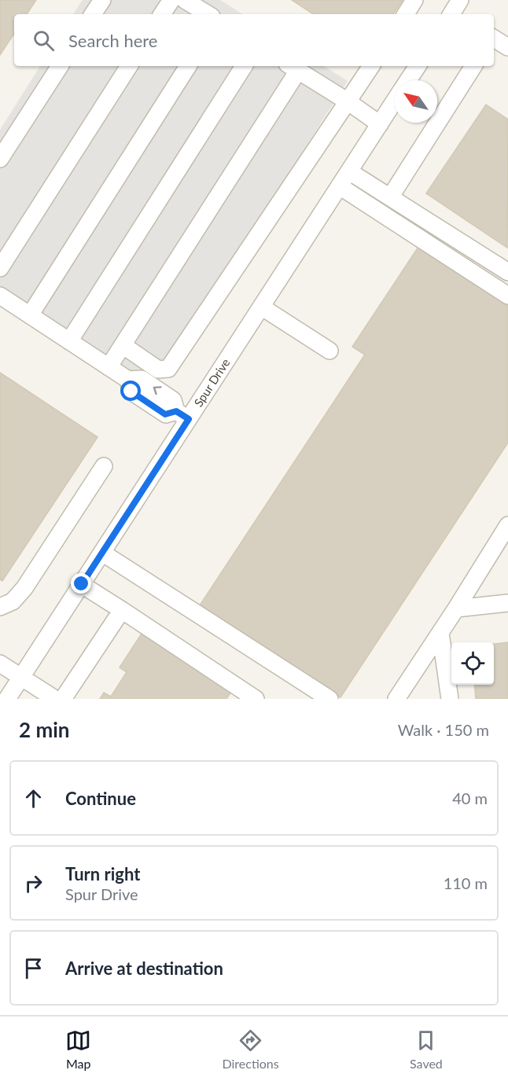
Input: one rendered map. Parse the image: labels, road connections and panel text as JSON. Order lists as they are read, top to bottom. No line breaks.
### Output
{"streets":{"street":["Spur Drive"]},"north":"top left","page":{"search":"Search here","heading":["2 min","Walk · 150 m"],"list":[["Continue","40 m"],["Turn right","Spur Drive","110 m"],"Arrive at destination"],"nav":["Map","Directions","Saved"]}}
